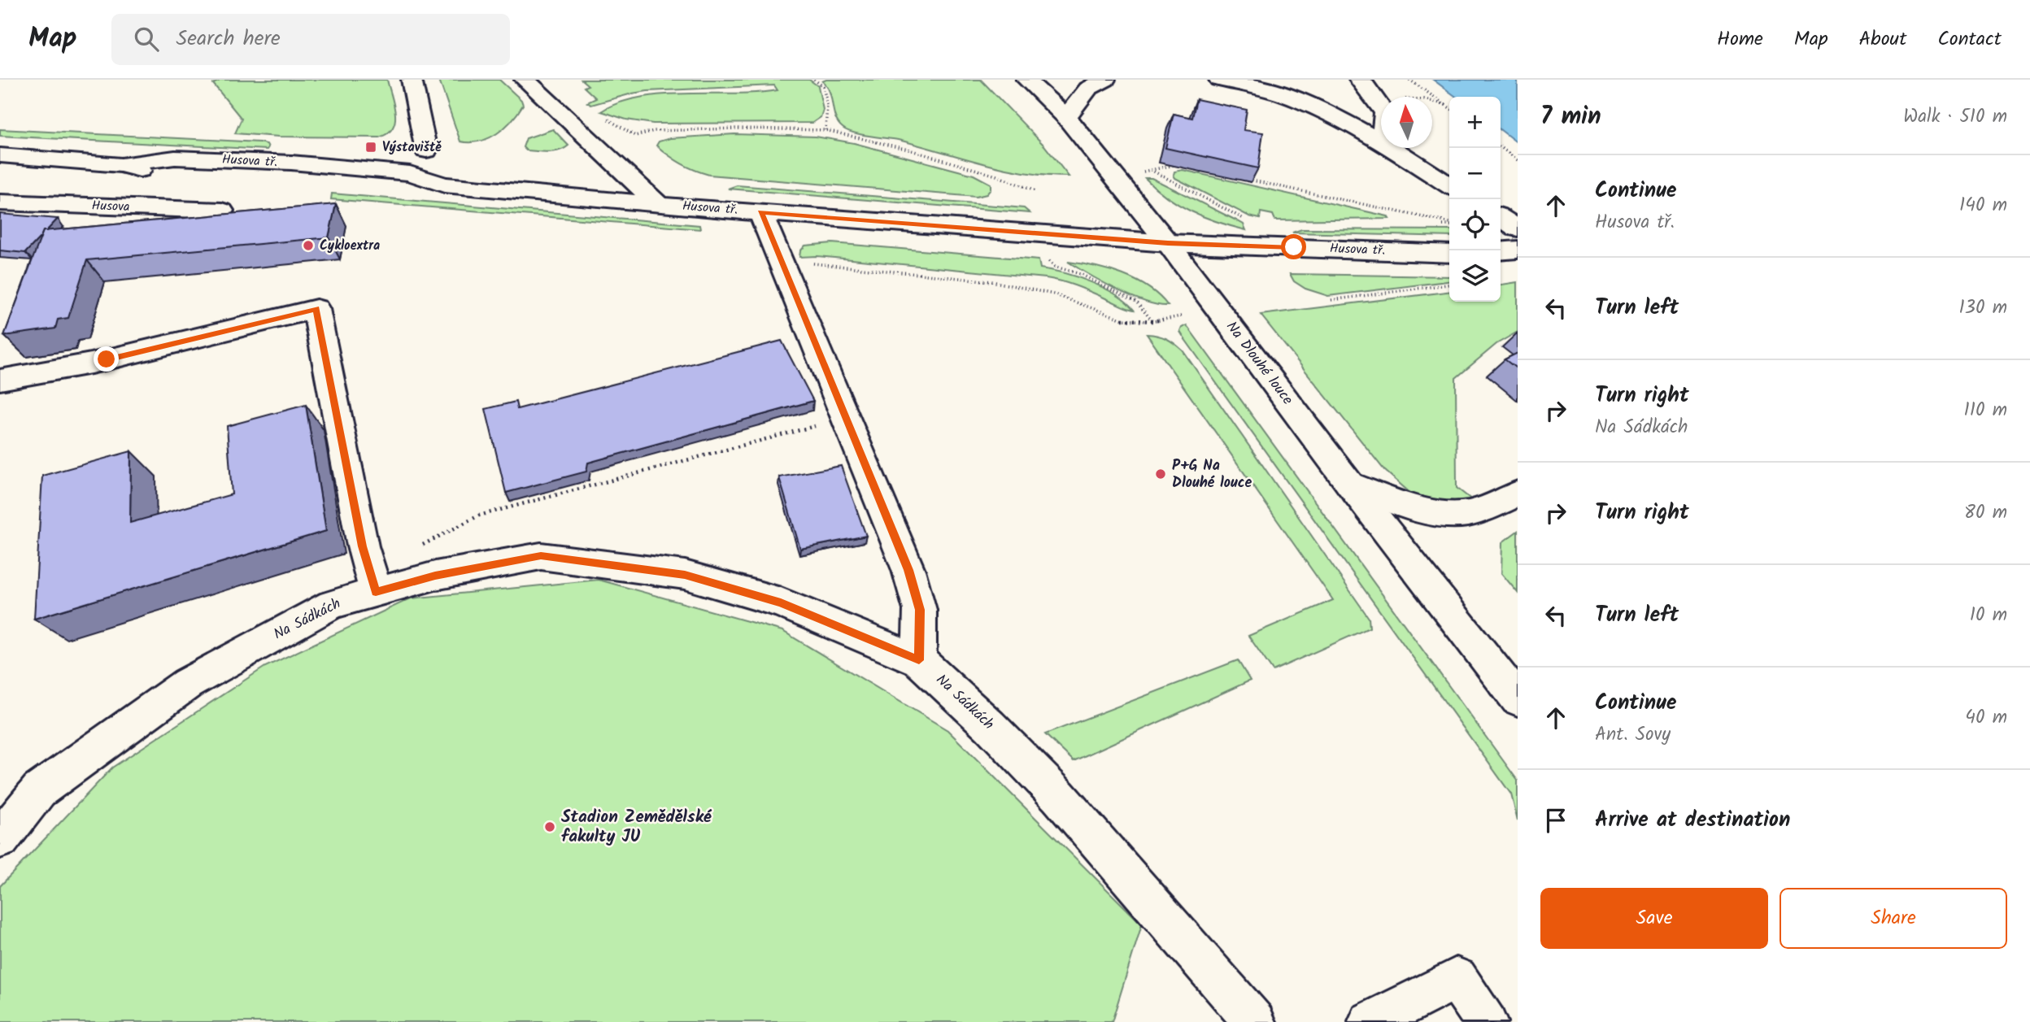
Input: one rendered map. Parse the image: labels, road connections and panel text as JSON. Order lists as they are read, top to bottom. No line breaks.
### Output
{"streets":{"street":["Husova tř.","Husova","Na Dlouhé louce","Na Sádkách"]},"crossings":[["Husova tř.","Na Dlouhé louce"]],"places":{"transit":["Výstaviště"],"other":["Cykloextra","P+G Na Dlouhé louce","Stadion Zemědělské fakulty JU"]},"north":"top","page":{"header":"Map","search":"Search here","nav":["Home","Map","About","Contact"],"heading":["7 min","Walk · 510 m"],"map_buttons":["+","−"],"list":[["Continue","Husova tř.","140 m"],["Turn left","130 m"],["Turn right","Na Sádkách","110 m"],["Turn right","80 m"],["Turn left","10 m"],["Continue","Ant. Sovy","40 m"],"Arrive at destination"],"buttons":["Save","Share"]}}
